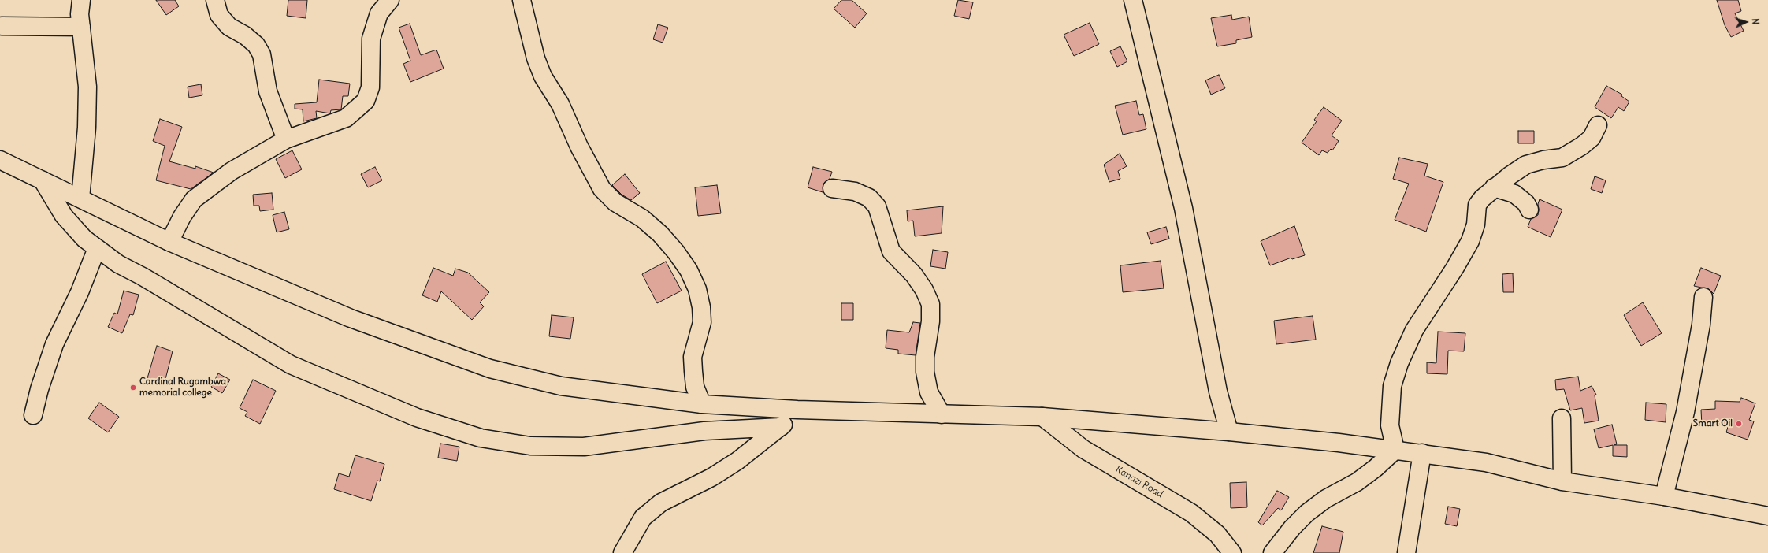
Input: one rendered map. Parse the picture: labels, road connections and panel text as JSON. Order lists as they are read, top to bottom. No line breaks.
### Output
{"streets":{"main road":["Kanazi Road"]},"places":["Cardinal Rugambwa memorial college","Smart Oil"],"north":"right"}
